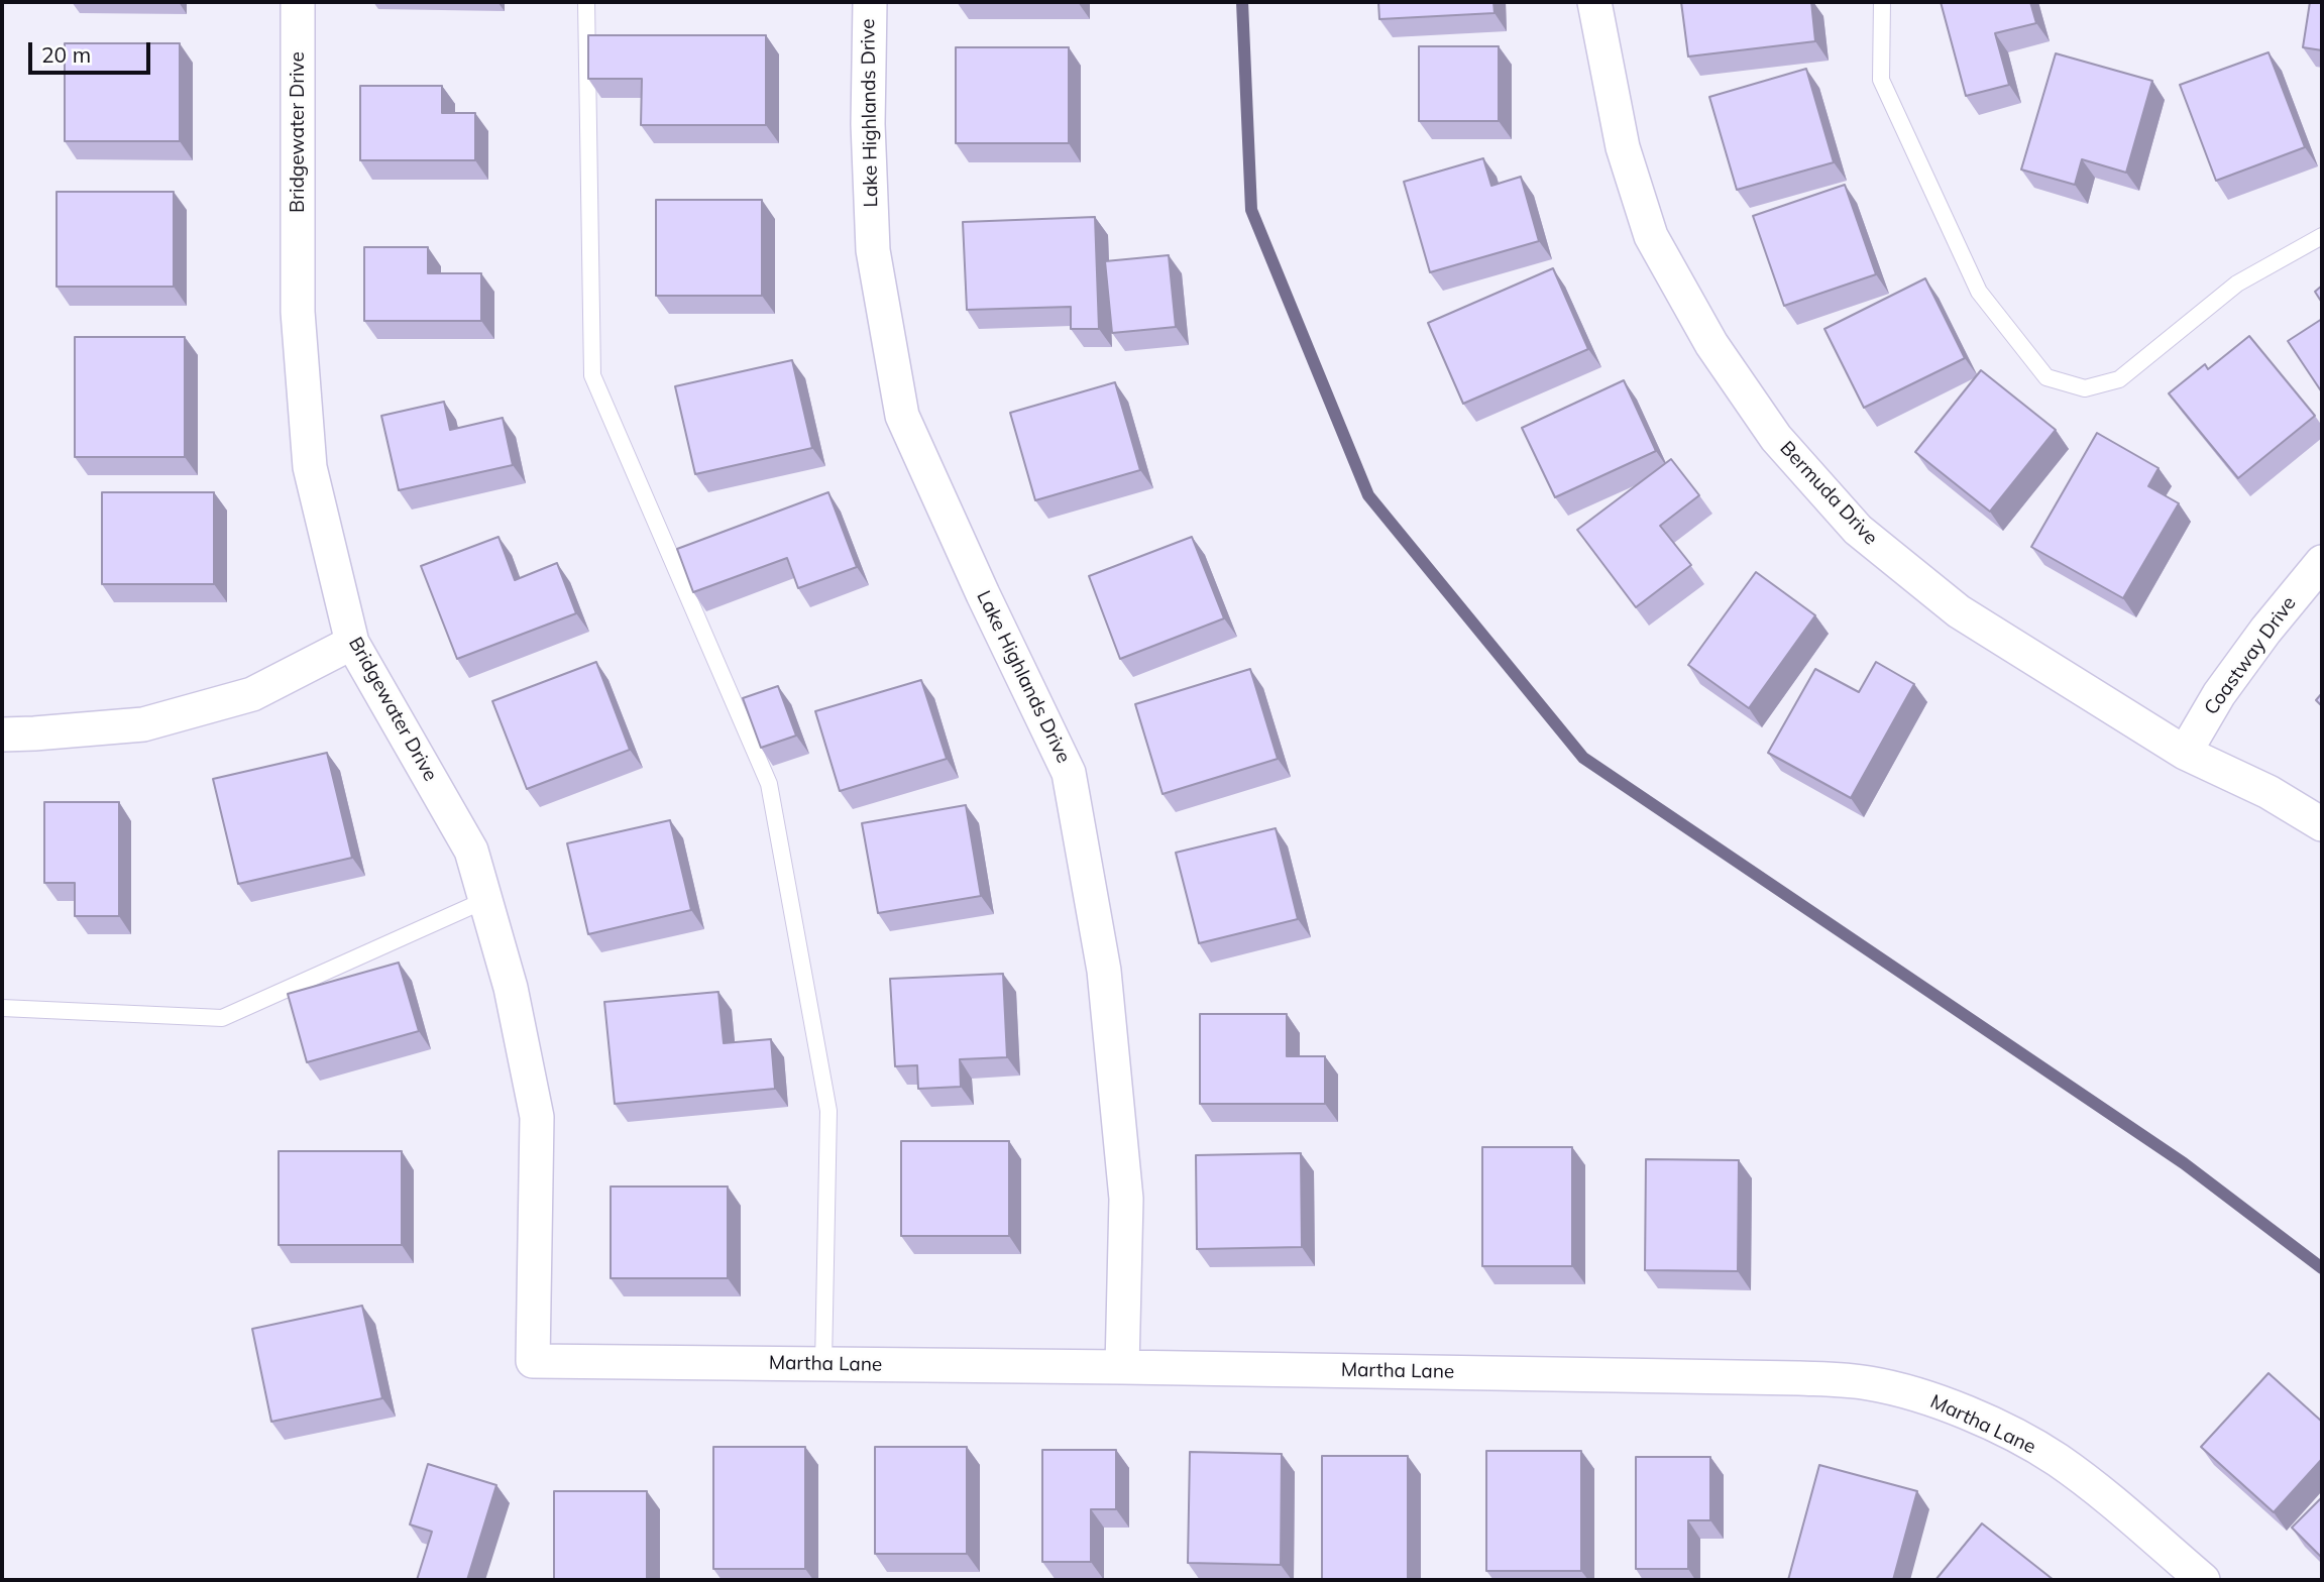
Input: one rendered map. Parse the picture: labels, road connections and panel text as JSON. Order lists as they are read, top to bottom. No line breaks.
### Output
{"streets":{"street":["Lake Highlands Drive","Bridgewater Drive","Bermuda Drive","Coastway Drive","Martha Lane"]},"crossings":[["Lake Highlands Drive","Martha Lane"],["Bridgewater Drive","Martha Lane"],["Bermuda Drive","Coastway Drive"]],"scale_bar":"20 m"}
